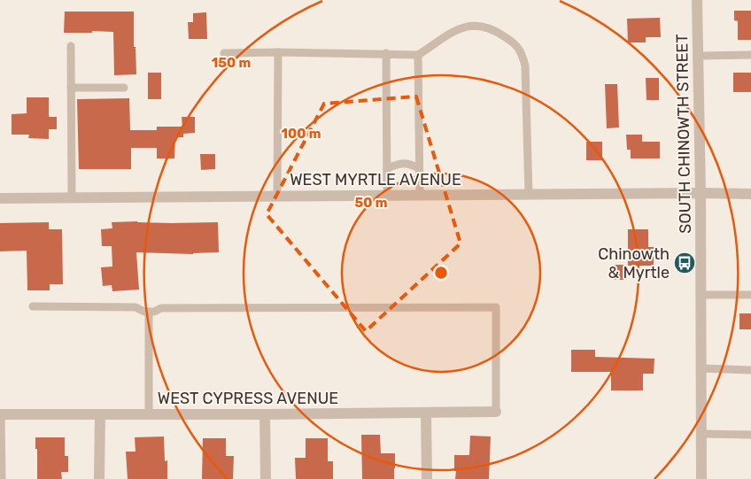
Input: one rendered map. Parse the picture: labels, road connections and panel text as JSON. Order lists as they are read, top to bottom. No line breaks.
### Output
{"streets":{"street":["SOUTH CHINOWTH STREET","WEST MYRTLE AVENUE","WEST CYPRESS AVENUE"]},"crossings":[["SOUTH CHINOWTH STREET","WEST MYRTLE AVENUE"]],"places":{"bus stop":["Chinowth & Myrtle"]},"rings":["150 m","100 m","50 m"]}
